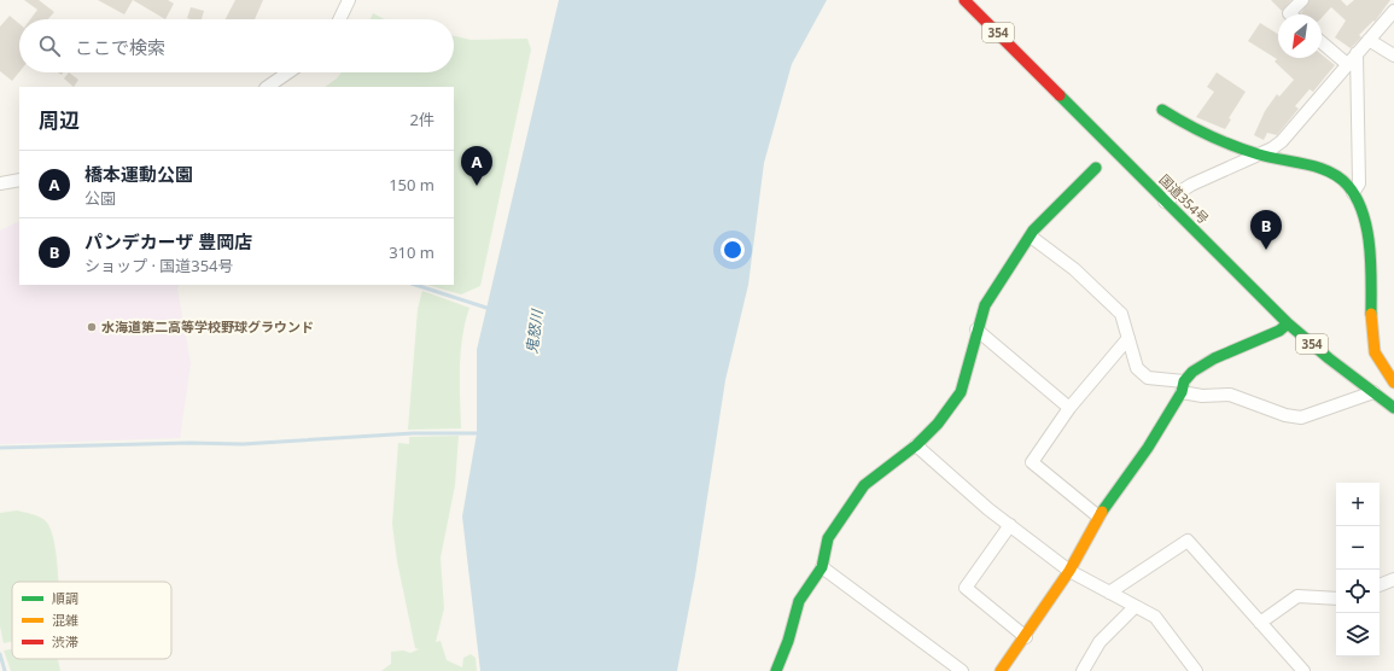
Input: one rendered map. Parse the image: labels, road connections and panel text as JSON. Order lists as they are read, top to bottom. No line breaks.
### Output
{"streets":{"main road":["354","国道354号"]},"water":["鬼怒川"],"places":["水海道第二高等学校野球グラウンド"],"legend":["順調","混雑","渋滞"],"north":"bottom left","page":{"search":"ここで検索","heading":["周辺","2件"],"pins":["A","B"],"list":[{"mark":"A","name":"橋本運動公園","note":"公園","value":"150 m"},{"mark":"B","name":"パンデカーザ 豊岡店","note":"ショップ · 国道354号","value":"310 m"}],"map_buttons":["+","−"]}}
